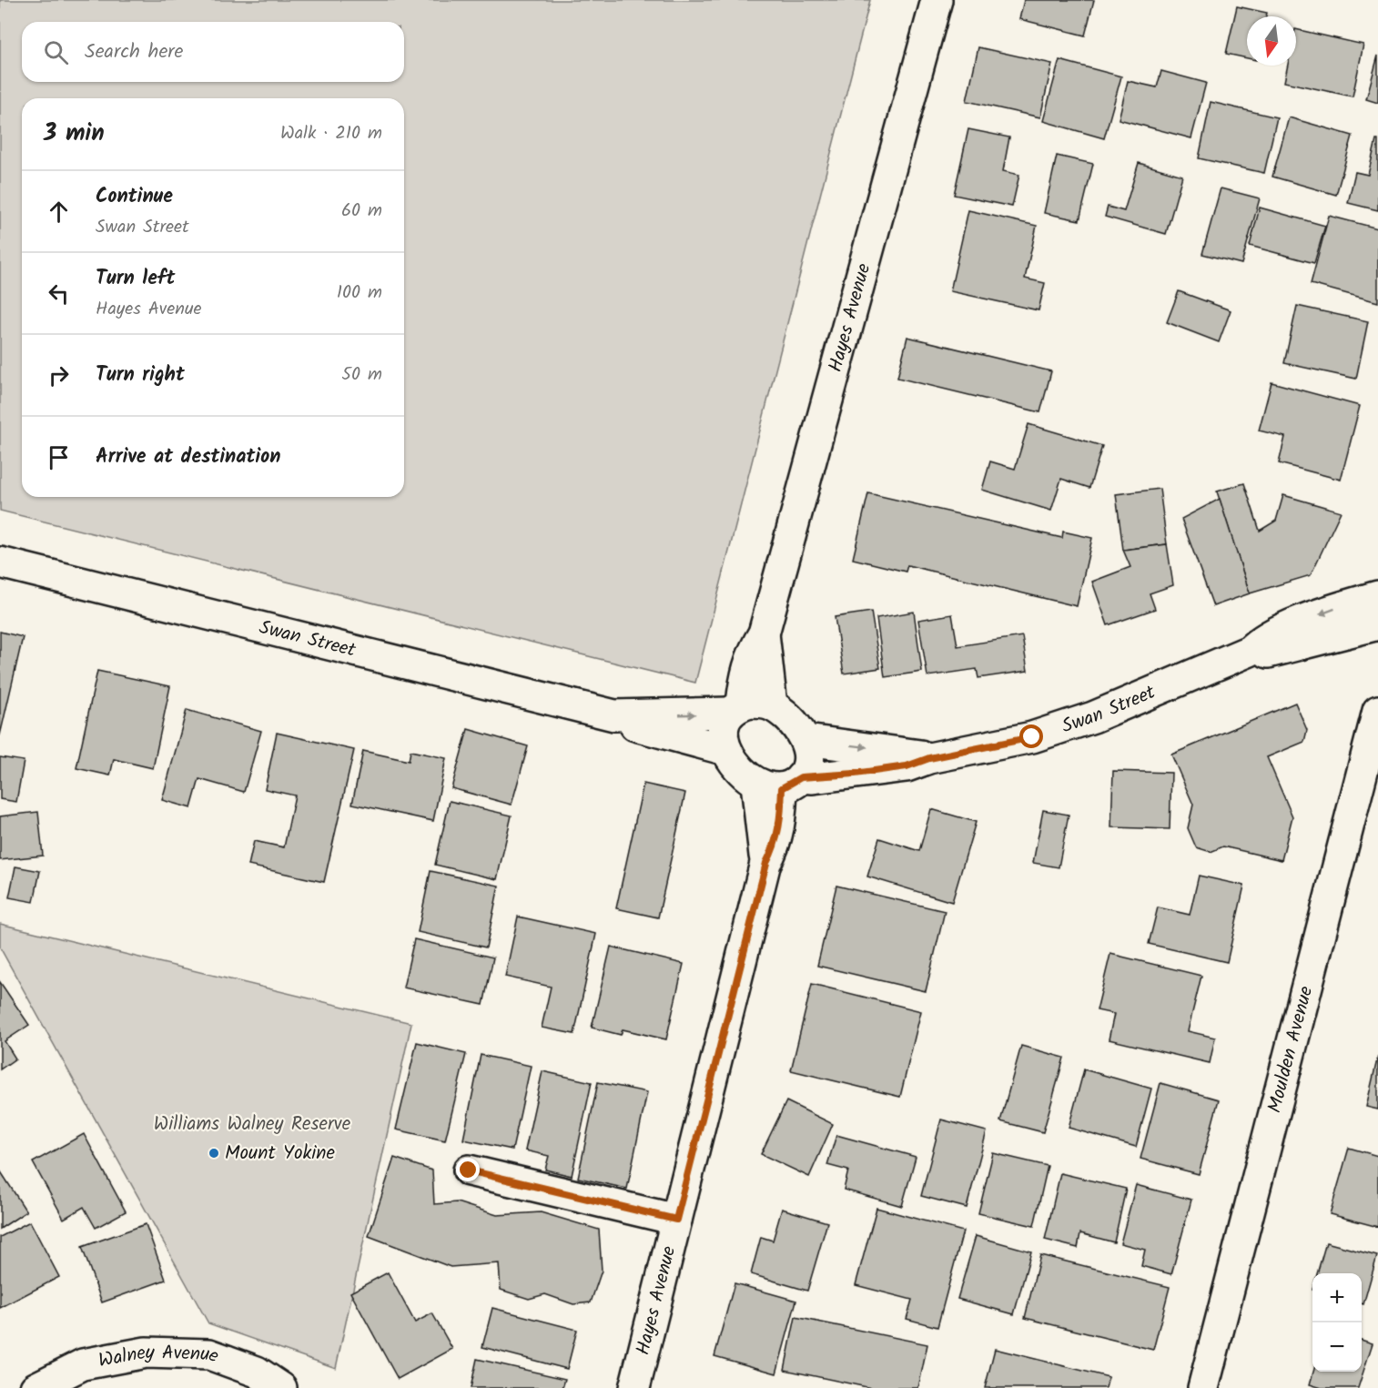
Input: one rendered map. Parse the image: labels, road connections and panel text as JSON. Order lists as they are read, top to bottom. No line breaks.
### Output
{"streets":{"street":["Hayes Avenue","Swan Street","Moulden Avenue","Walney Avenue"]},"crossings":[["Hayes Avenue","Swan Street"]],"parks":["Williams Walney Reserve"],"places":["Mount Yokine"],"north":"bottom","page":{"search":"Search here","heading":["3 min","Walk · 210 m"],"list":[["Continue","Swan Street","60 m"],["Turn left","Hayes Avenue","100 m"],["Turn right","50 m"],"Arrive at destination"],"map_buttons":["+","−"]}}
